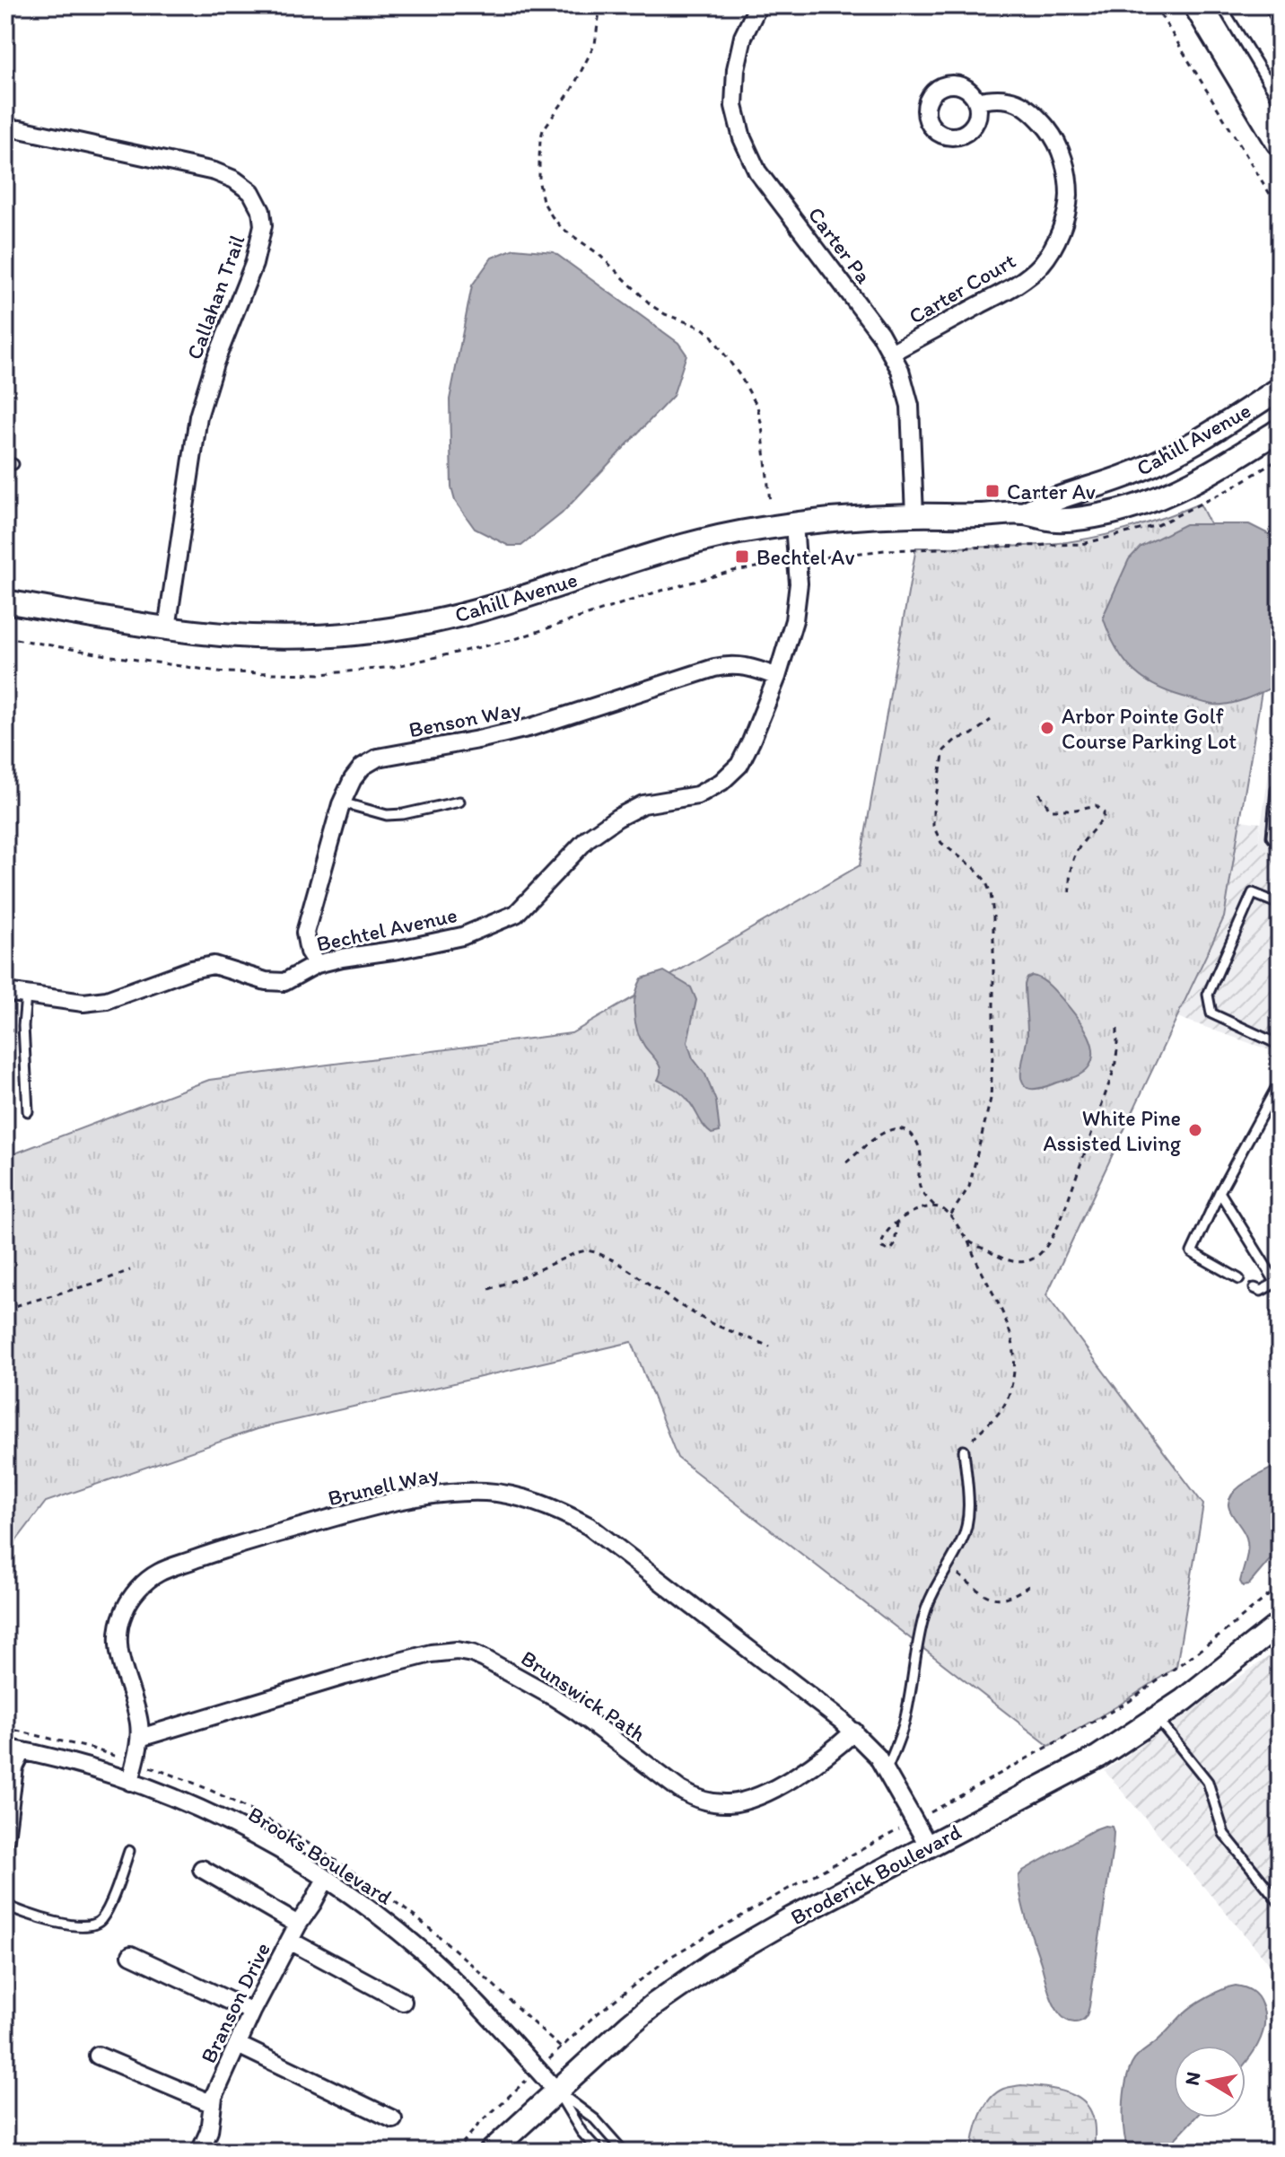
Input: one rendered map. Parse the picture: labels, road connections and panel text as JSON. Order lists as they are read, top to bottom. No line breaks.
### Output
{"streets":{"street":["Carter Pa","Carter Court","Callahan Trail","Cahill Avenue","Benson Way","Bechtel Avenue","Brunell Way","Brunswick Path","Brooks Boulevard","Broderick Boulevard","Branson Drive"]},"crossings":[["Carter Pa","Carter Court"],["Carter Pa","Cahill Avenue"],["Callahan Trail","Cahill Avenue"],["Cahill Avenue","Bechtel Avenue"],["Benson Way","Bechtel Avenue"],["Brunell Way","Brunswick Path"],["Brunell Way","Brooks Boulevard"],["Brunell Way","Broderick Boulevard"],["Brooks Boulevard","Broderick Boulevard"],["Brooks Boulevard","Branson Drive"]],"places":{"transit":["Carter Av","Bechtel Av"],"other":["Arbor Pointe Golf Course Parking Lot","White Pine Assisted Living"]},"north":"left"}
